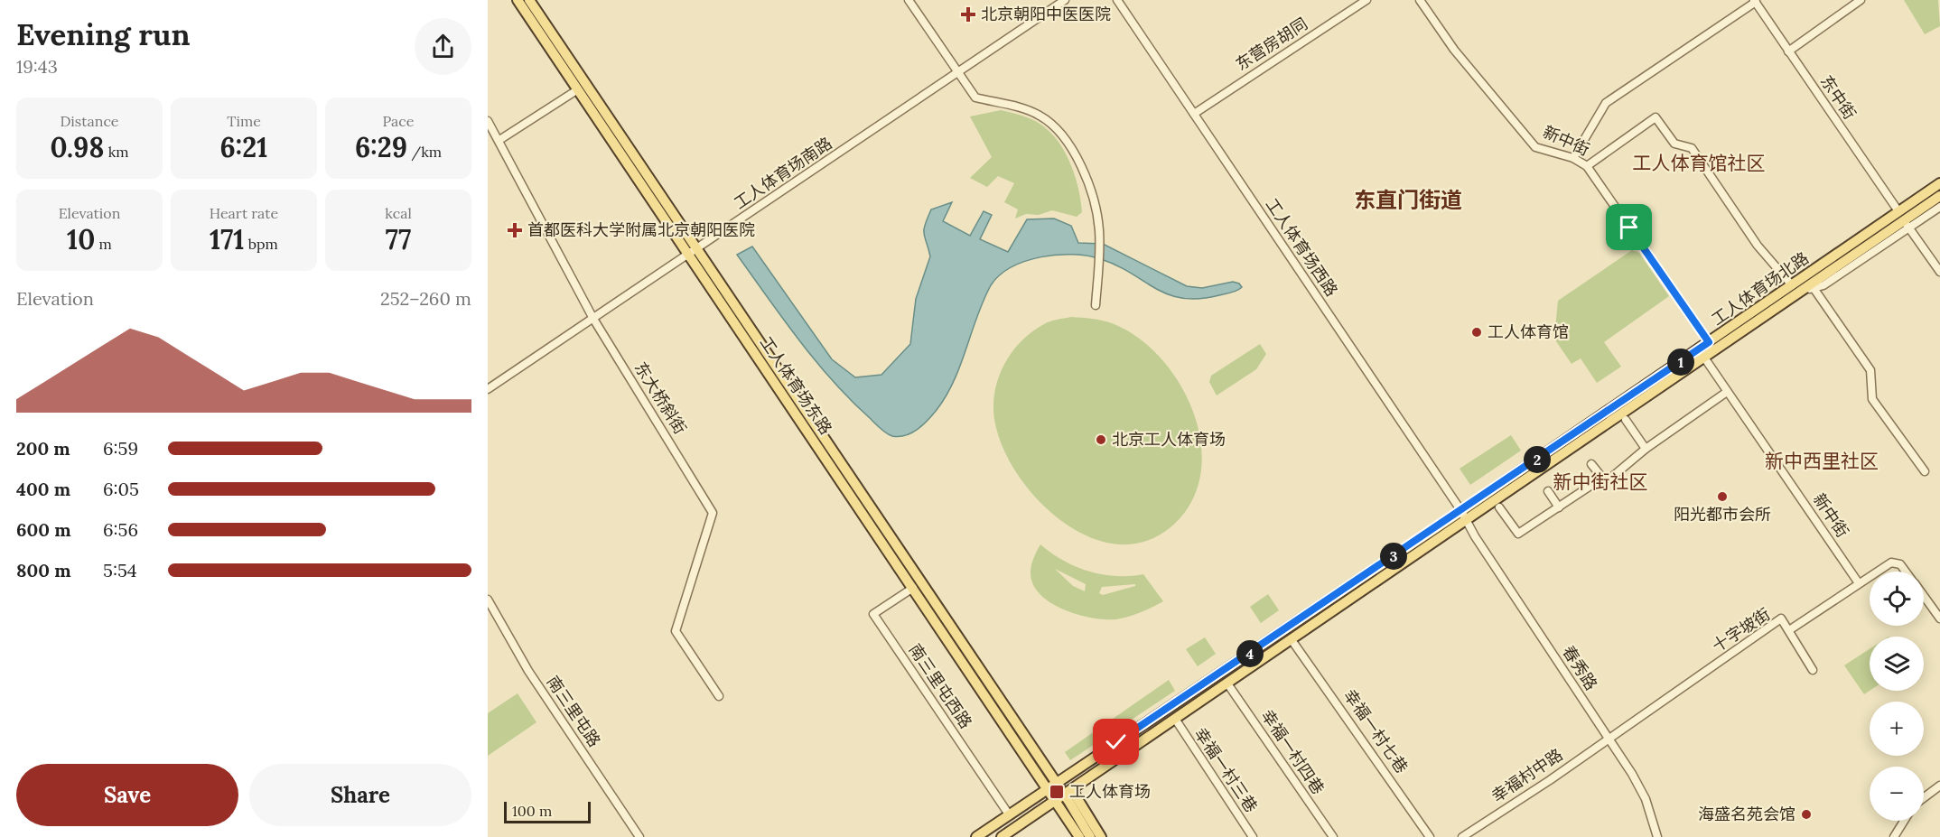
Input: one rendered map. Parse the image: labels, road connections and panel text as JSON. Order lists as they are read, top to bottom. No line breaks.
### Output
{"streets":{"main road":["工人体育场北路","工人体育场东路"],"street":["东营房胡同","东中街","新中街","工人体育场南路","工人体育场西路","东大桥斜街","十字坡街","春秀路","南三里屯西路","南三里屯路","幸福一村七巷","幸福一村四巷","幸福一村三巷","幸福村中路"]},"crossings":[["东营房胡同","工人体育场西路"],["东中街","工人体育场北路"],["新中街","工人体育场北路"],["新中街","十字坡街"],["工人体育场南路","工人体育场东路"],["工人体育场南路","东大桥斜街"],["工人体育场西路","工人体育场北路"],["工人体育场西路","春秀路"],["工人体育场北路","工人体育场东路"],["工人体育场北路","春秀路"],["工人体育场北路","南三里屯西路"],["工人体育场北路","幸福一村四巷"],["工人体育场北路","幸福一村三巷"],["工人体育场东路","南三里屯西路"],["十字坡街","春秀路"],["十字坡街","幸福村中路"],["春秀路","幸福村中路"]],"districts":["工人体育馆社区","东直门街道","新中西里社区","新中街社区"],"places":{"health":["北京朝阳中医医院","首都医科大学附属北京朝阳医院"],"other":["工人体育馆","北京工人体育场","阳光都市会所","海盛名苑会馆"],"transit":["工人体育场"]},"scale_bar":"100 m","page":{"heading":["Evening run","19:43"],"stats":[["Distance","0.98 km"],["Time","6:21"],["Pace","6:29 /km"],["Elevation","10 m"],["Heart rate","171 bpm"],["kcal","77"]],"chart":["Elevation","252–260 m"],"pins":["1","2","3","4"],"list":[{"name":"200 m","note":"6:59"},{"name":"400 m","note":"6:05"},{"name":"600 m","note":"6:56"},{"name":"800 m","note":"5:54"}],"map_buttons":["+","−"],"buttons":["Save","Share"],"scale":"100 m"}}
